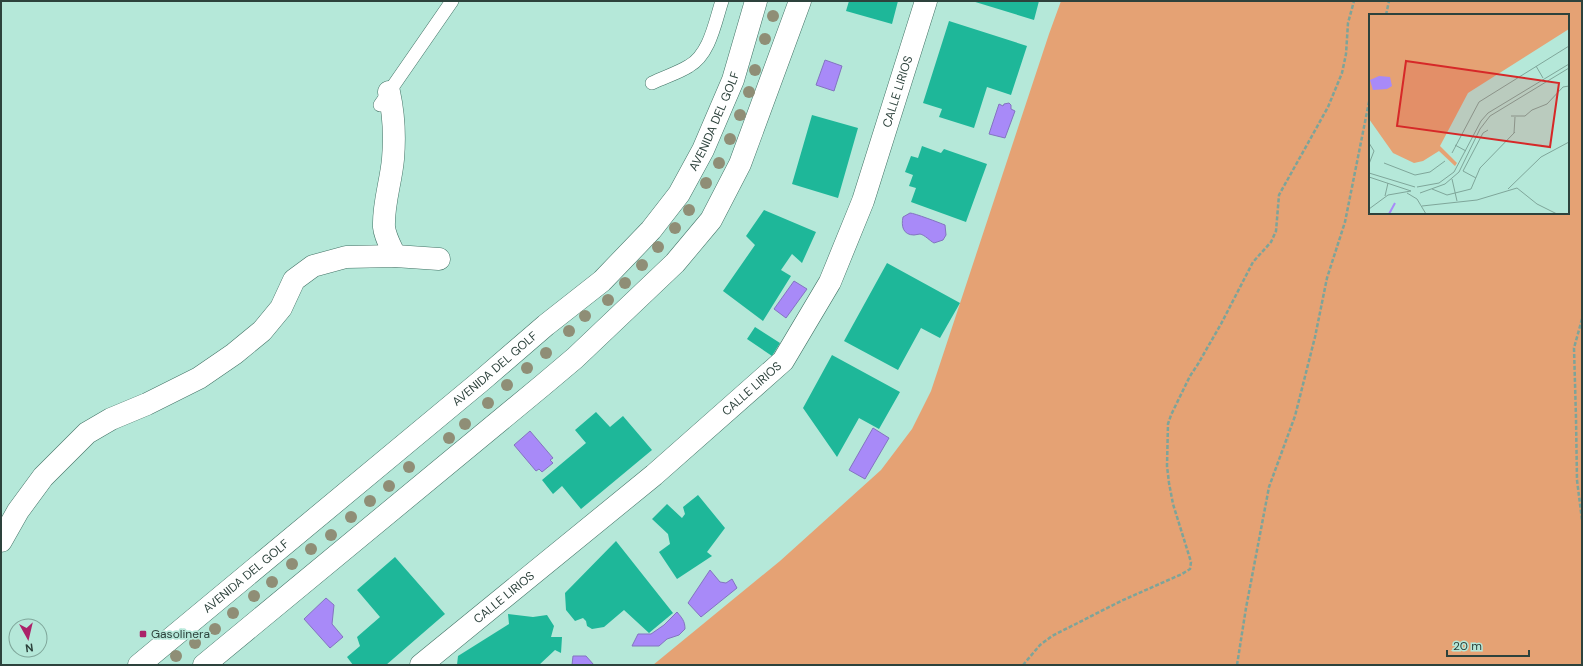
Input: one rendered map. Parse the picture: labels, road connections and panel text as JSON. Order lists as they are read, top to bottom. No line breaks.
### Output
{"streets":{"street":["CALLE LIRIOS","AVENIDA DEL GOLF"]},"places":{"transit":["Gasolinera"]},"scale_bar":"20 m","north":"bottom"}
